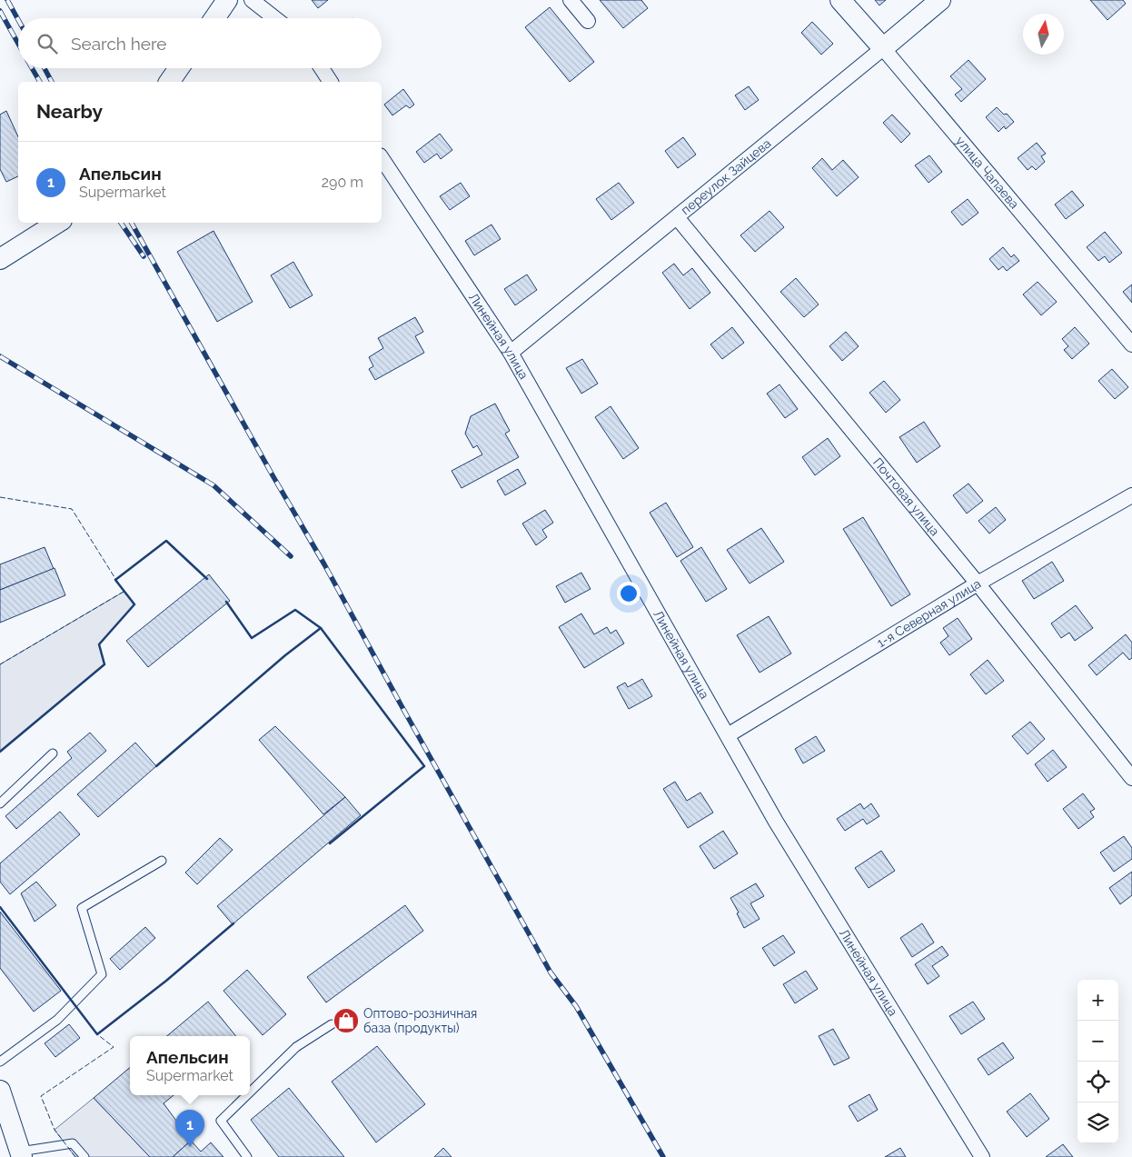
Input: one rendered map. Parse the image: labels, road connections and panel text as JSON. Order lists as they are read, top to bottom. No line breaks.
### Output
{"streets":{"street":["улица Чапаева","переулок Зайцева","Линейная улица","Почтовая улица","1-я Северная улица"]},"crossings":[["улица Чапаева","переулок Зайцева"],["переулок Зайцева","Линейная улица"],["переулок Зайцева","Почтовая улица"],["Линейная улица","1-я Северная улица"],["Почтовая улица","1-я Северная улица"]],"places":{"shop":["Оптово-розничная база (продукты)"]},"north":"top","page":{"search":"Search here","heading":"Nearby","list":[{"mark":"1","name":"Апельсин","note":"Supermarket","value":"290 m"}],"map_buttons":["+","−"],"popup":["Апельсин","Supermarket"],"pins":"1"}}
